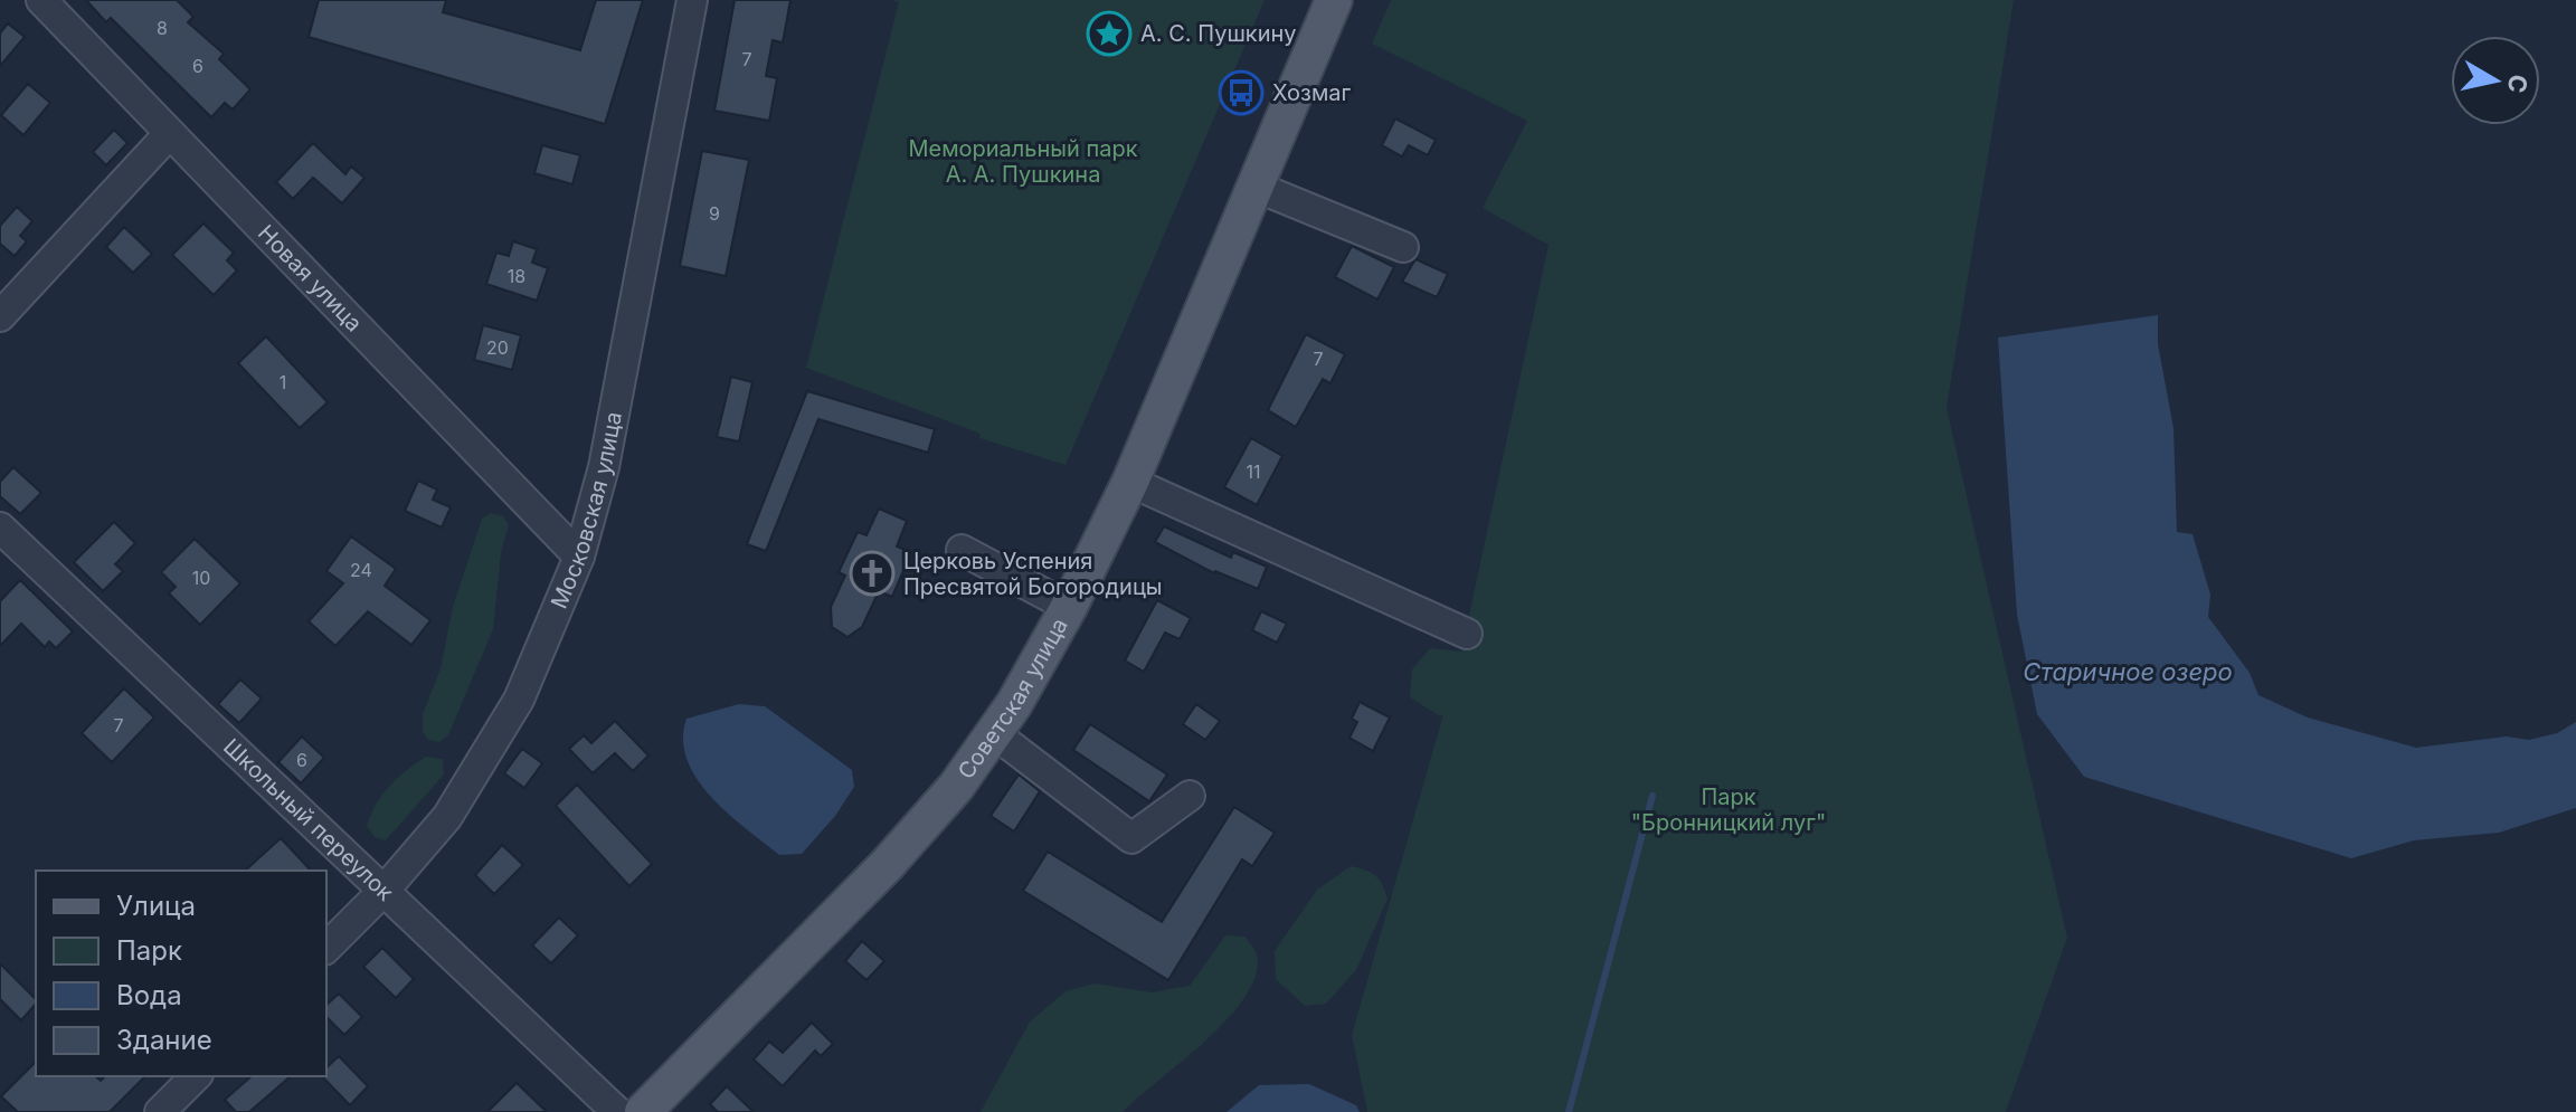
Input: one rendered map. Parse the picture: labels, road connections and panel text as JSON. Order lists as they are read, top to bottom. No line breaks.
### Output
{"streets":{"main road":["Советская улица"],"street":["Новая улица","Московская улица","Школьный переулок"]},"crossings":[["Новая улица","Московская улица"],["Московская улица","Школьный переулок"]],"water":["Старичное озеро"],"parks":["Мемориальный парк А. А. Пушкина","Парк \"Бронницкий луг\""],"places":{"place":["А. С. Пушкину"],"bus stop":["Хозмаг"],"church":["Церковь Успения Пресвятой Богородицы"]},"house_numbers":["8","7","6","9","18","20","7","1","11","24","10","7","6"],"legend":["Улица","Парк","Вода","Здание"],"north":"right"}
